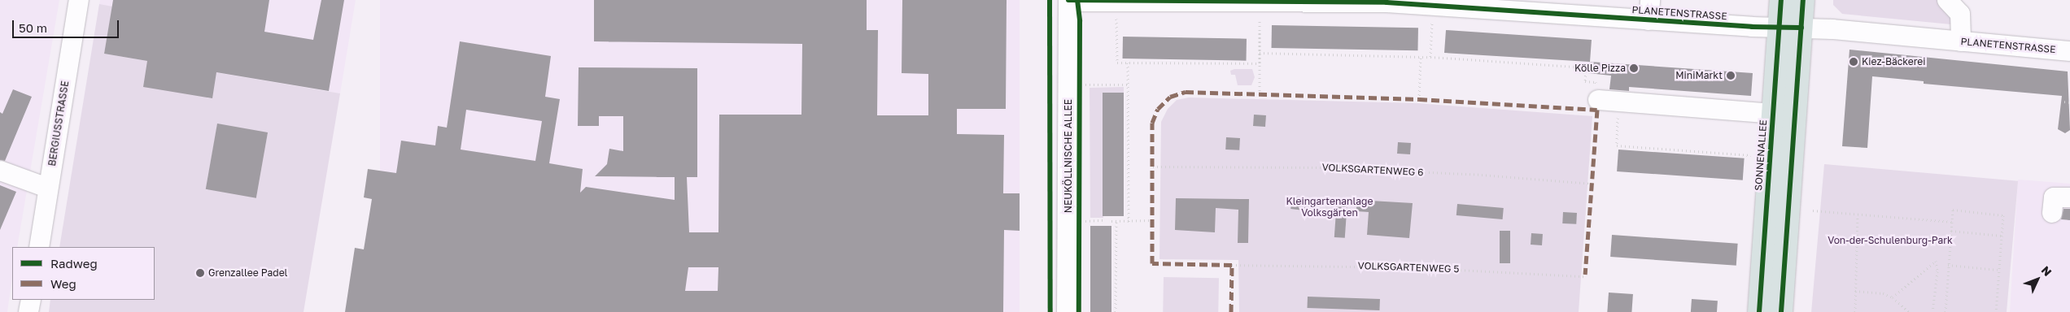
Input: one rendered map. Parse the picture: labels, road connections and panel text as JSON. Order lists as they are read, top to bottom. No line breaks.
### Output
{"streets":{"main road":["SONNENALLEE"],"street":["PLANETENSTRASSE","BERGIUSSTRASSE","NEUKÖLLNISCHE ALLEE"],"path":["VOLKSGARTENWEG 6","VOLKSGARTENWEG 5"]},"crossings":[["PLANETENSTRASSE","SONNENALLEE"],["PLANETENSTRASSE","NEUKÖLLNISCHE ALLEE"]],"parks":["Kleingartenanlage Volksgärten","Von-der-Schulenburg-Park"],"places":["Kiez-Bäckerei","Kölle Pizza","MiniMarkt","Grenzallee Padel"],"legend":["Radweg","Weg"],"scale_bar":"50 m","north":"top right"}
